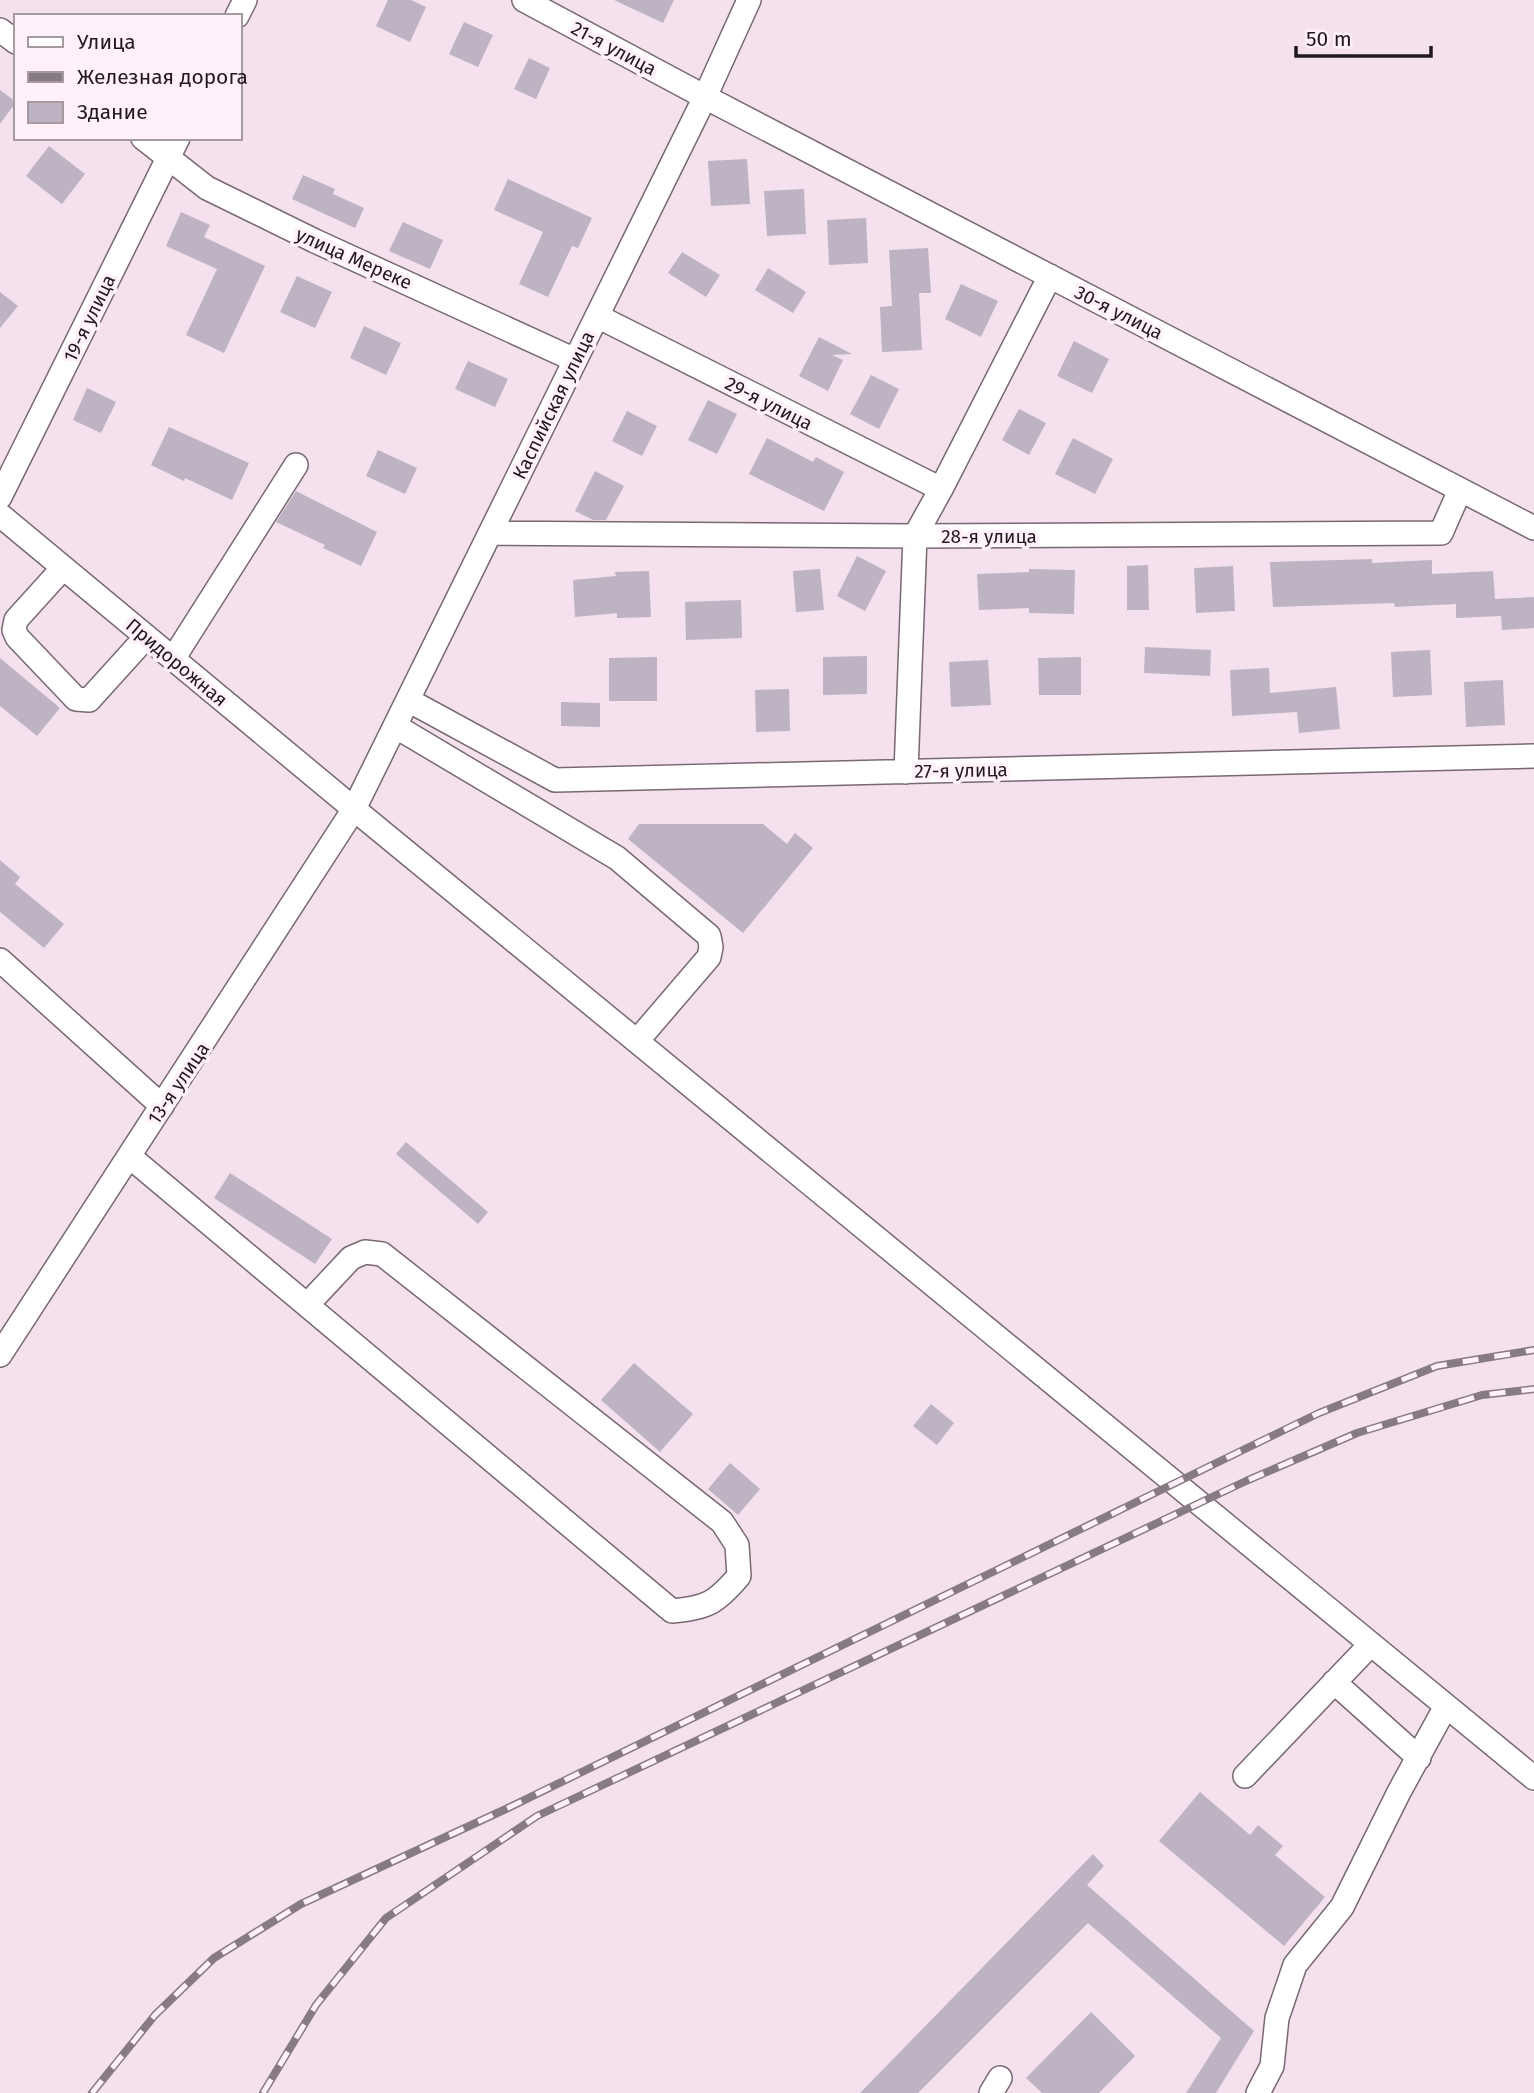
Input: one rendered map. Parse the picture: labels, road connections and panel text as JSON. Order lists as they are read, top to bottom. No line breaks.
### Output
{"streets":{"street":["21-я улица","улица Мереке","30-я улица","19-я улица","29-я улица","Каспийская улица","28-я улица","Придорожная","27-я улица","13-я улица"]},"crossings":[["21-я улица","30-я улица"],["21-я улица","Каспийская улица"],["улица Мереке","19-я улица"],["улица Мереке","Каспийская улица"],["30-я улица","Каспийская улица"],["30-я улица","28-я улица"],["29-я улица","Каспийская улица"],["Каспийская улица","28-я улица"],["Каспийская улица","Придорожная"],["Каспийская улица","27-я улица"],["Каспийская улица","13-я улица"],["Придорожная","13-я улица"]],"legend":["Улица","Железная дорога","Здание"],"scale_bar":"50 m"}
